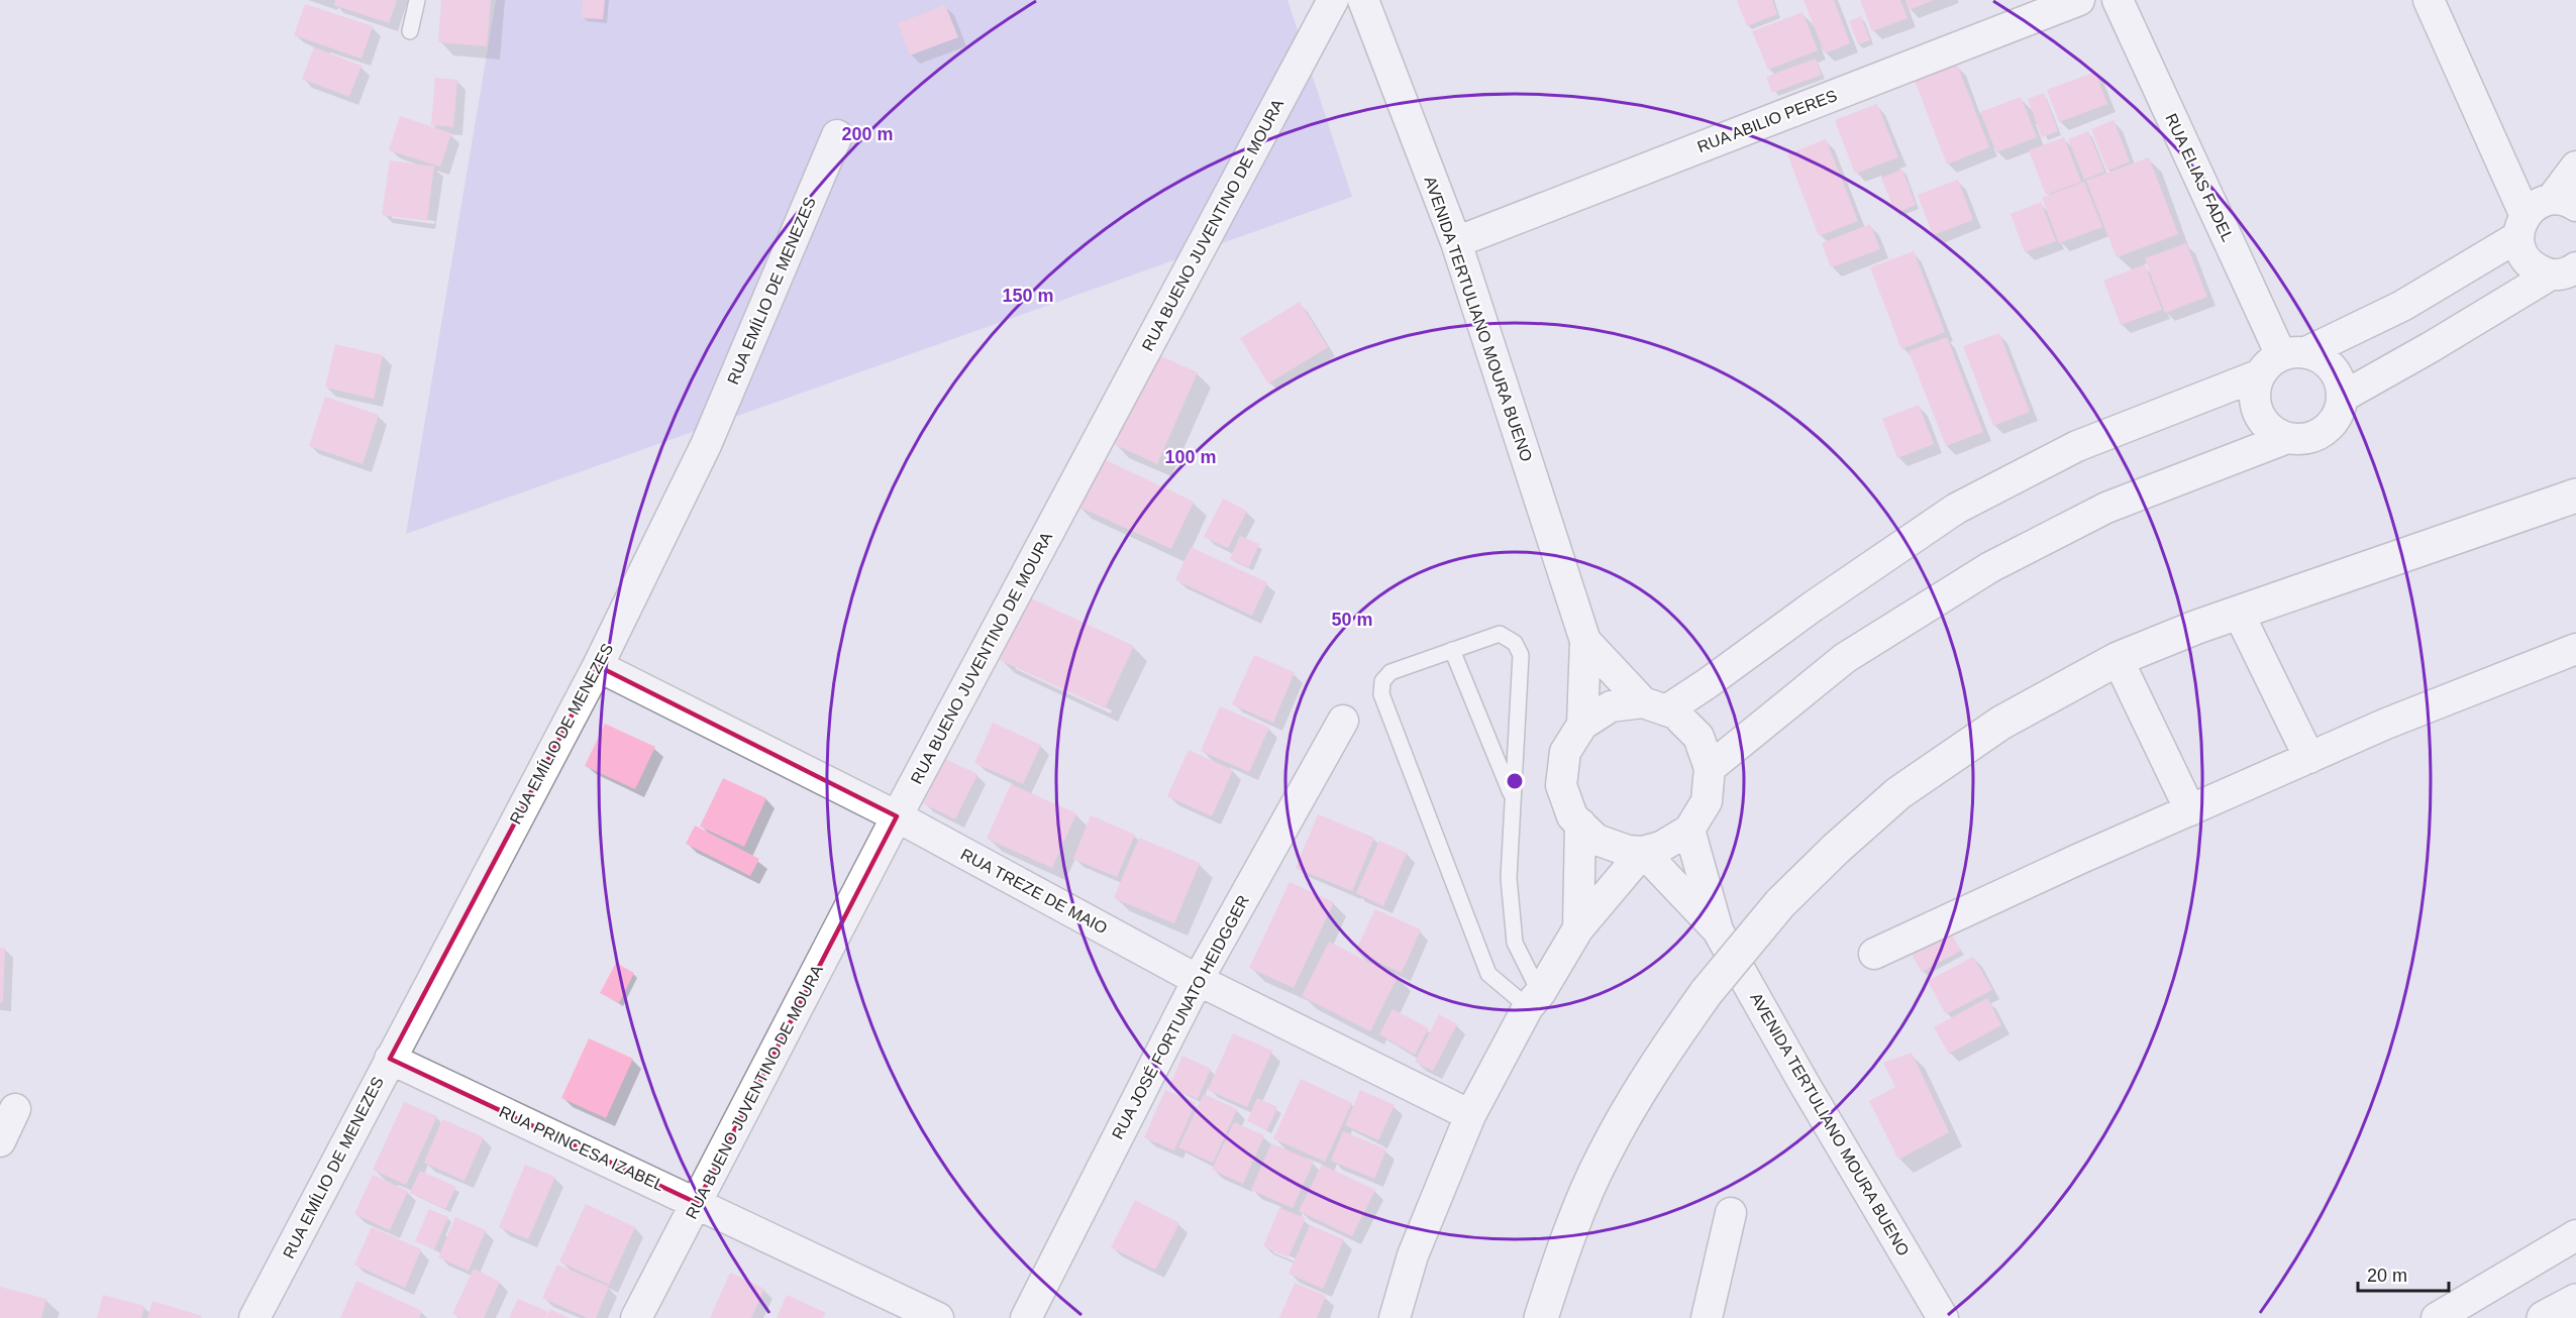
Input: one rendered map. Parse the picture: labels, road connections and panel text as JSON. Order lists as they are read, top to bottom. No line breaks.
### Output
{"streets":{"street":["RUA ABILIO PERES","RUA ELIAS FADEL","RUA BUENO JUVENTINO DE MOURA","RUA EMÍLIO DE MENEZES","AVENIDA TERTULIANO MOURA BUENO","RUA TREZE DE MAIO","RUA JOSÉ FORTUNATO HEIDGGER","RUA PRINCESA IZABEL"]},"crossings":[["RUA ABILIO PERES","AVENIDA TERTULIANO MOURA BUENO"],["RUA BUENO JUVENTINO DE MOURA","RUA TREZE DE MAIO"],["RUA BUENO JUVENTINO DE MOURA","RUA PRINCESA IZABEL"],["RUA EMÍLIO DE MENEZES","RUA TREZE DE MAIO"],["RUA EMÍLIO DE MENEZES","RUA PRINCESA IZABEL"],["RUA TREZE DE MAIO","RUA JOSÉ FORTUNATO HEIDGGER"]],"scale_bar":"20 m","rings":["200 m","150 m","100 m","50 m"]}
